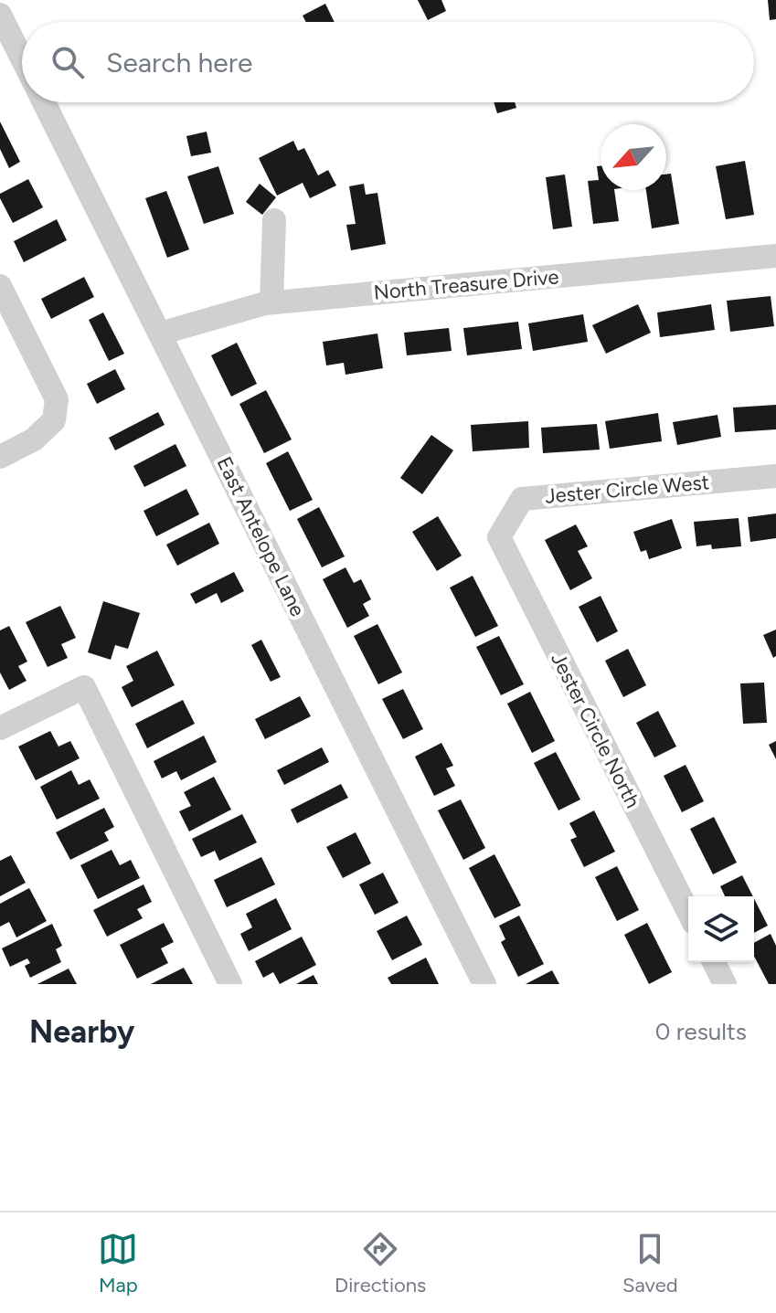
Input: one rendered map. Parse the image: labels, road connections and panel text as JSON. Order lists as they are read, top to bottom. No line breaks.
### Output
{"streets":{"street":["North Treasure Drive","Jester Circle West","East Antelope Lane","Jester Circle North"]},"crossings":[["North Treasure Drive","East Antelope Lane"],["Jester Circle West","Jester Circle North"]],"north":"bottom left","page":{"search":"Search here","heading":["Nearby","0 results"],"nav":["Map","Directions","Saved"]}}
